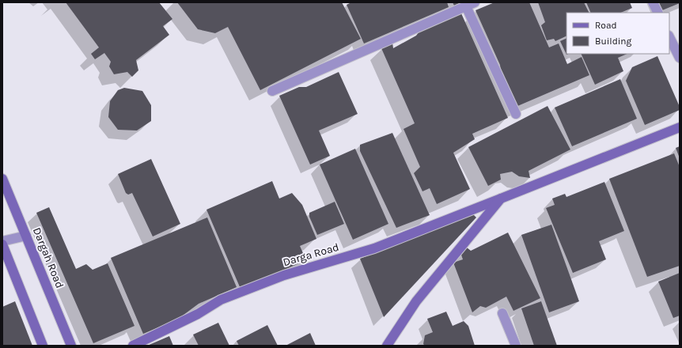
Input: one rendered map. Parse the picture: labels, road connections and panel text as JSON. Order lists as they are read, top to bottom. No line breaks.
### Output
{"streets":{"street":["Darga Road","Dargah Road"]},"legend":["Road","Building"]}
